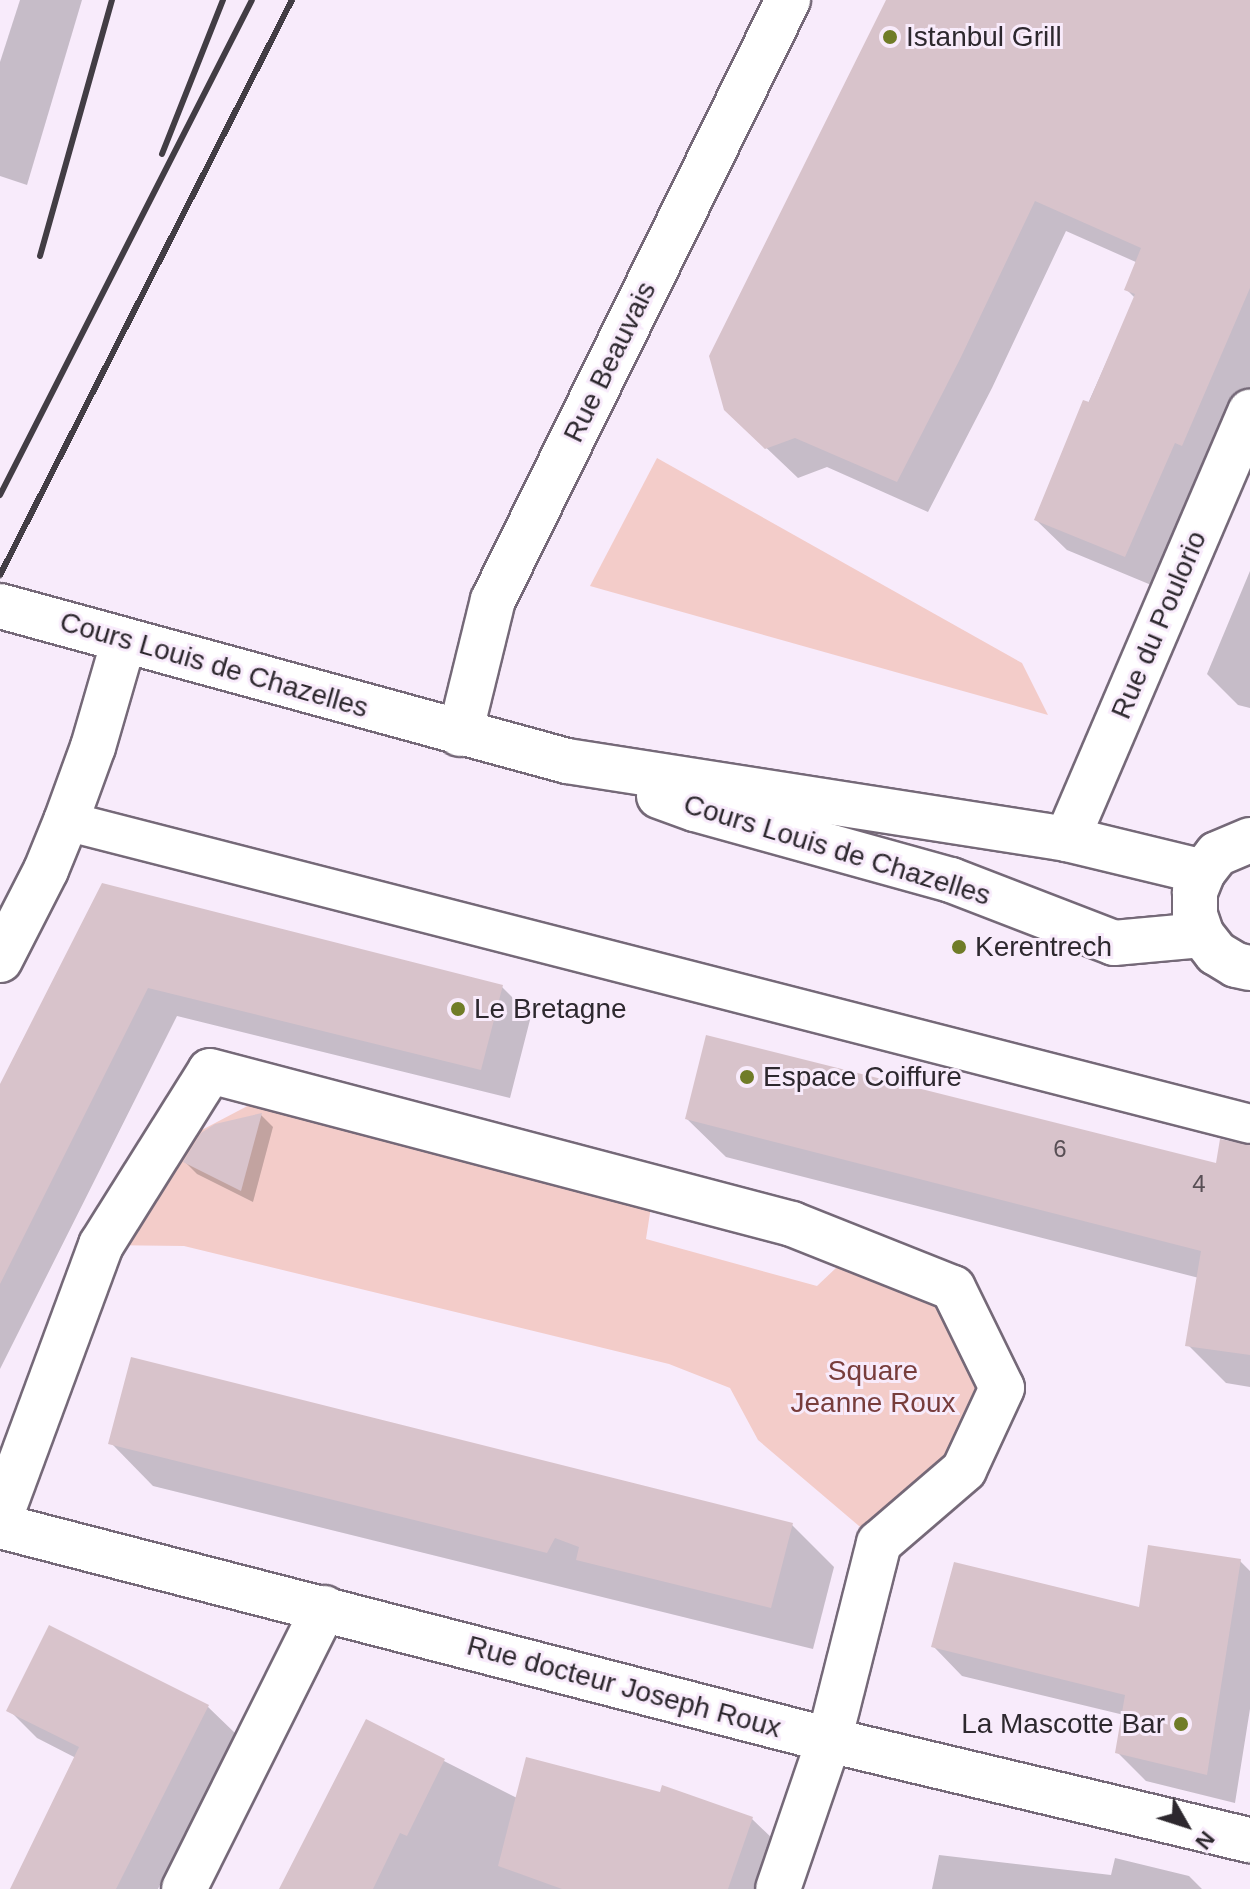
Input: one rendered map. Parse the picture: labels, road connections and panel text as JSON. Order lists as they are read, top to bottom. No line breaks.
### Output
{"streets":{"street":["Rue Beauvais","Rue du Poulorio","Cours Louis de Chazelles","Rue docteur Joseph Roux"]},"crossings":[["Rue Beauvais","Cours Louis de Chazelles"],["Rue du Poulorio","Cours Louis de Chazelles"]],"parks":["Square Jeanne Roux"],"places":["Istanbul Grill","Kerentrech","Le Bretagne","Espace Coiffure","La Mascotte Bar"],"house_numbers":["6","4"],"north":"bottom right"}
